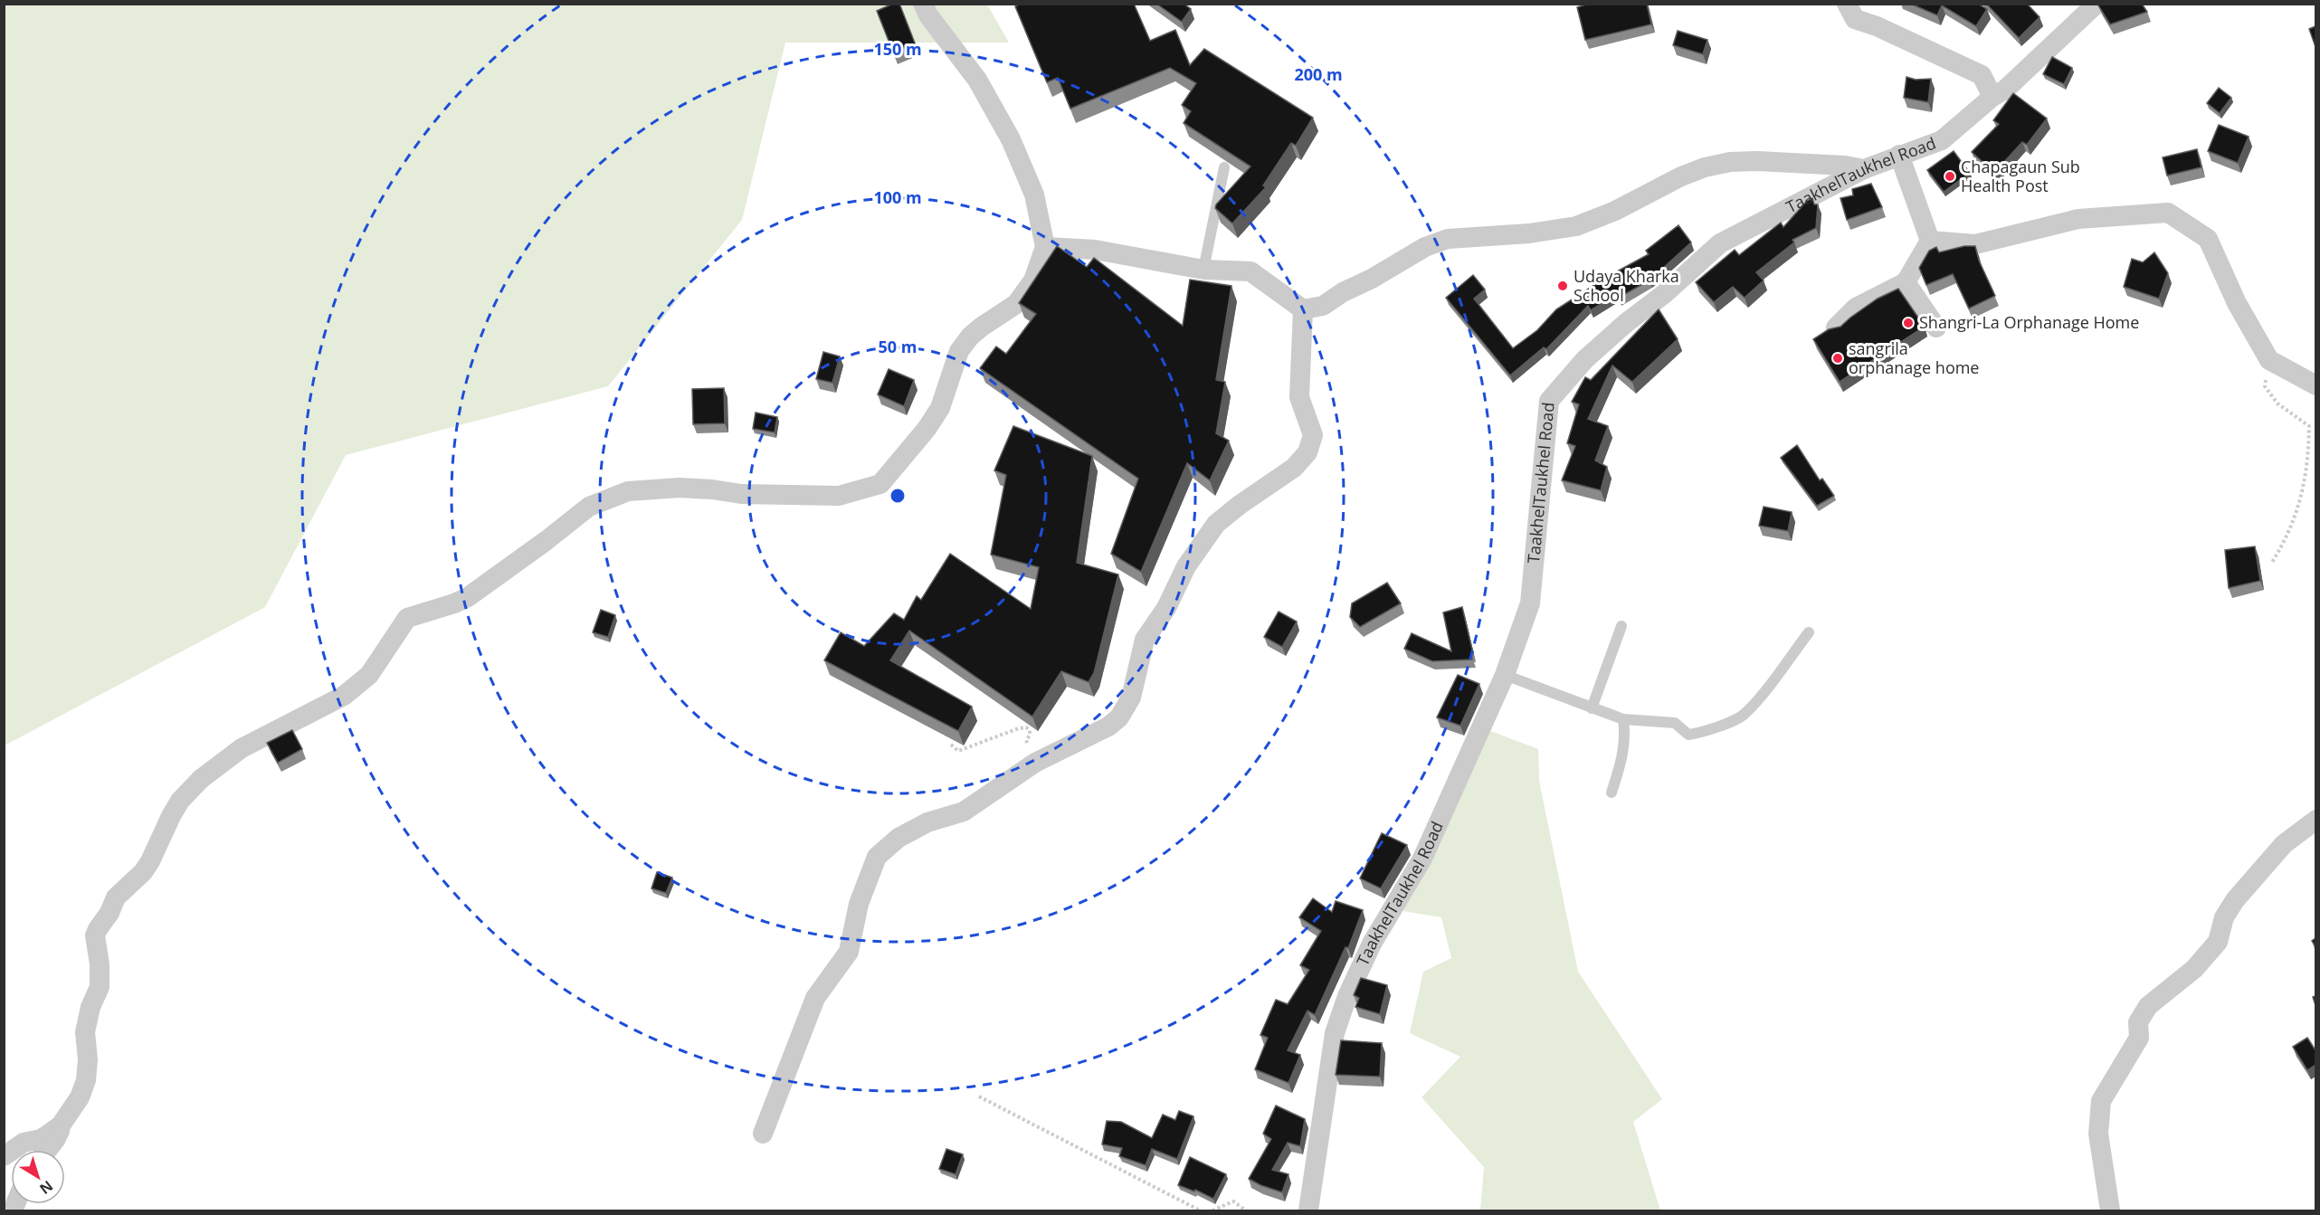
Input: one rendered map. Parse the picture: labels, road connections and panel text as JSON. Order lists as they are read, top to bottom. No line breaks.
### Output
{"streets":{"street":["TaakhelTaukhel Road"]},"places":["Chapagaun Sub Health Post","Udaya Kharka School","Shangri-La Orphanage Home","sangrila orphanage home"],"north":"bottom right","rings":["150 m","200 m","100 m","50 m"]}
